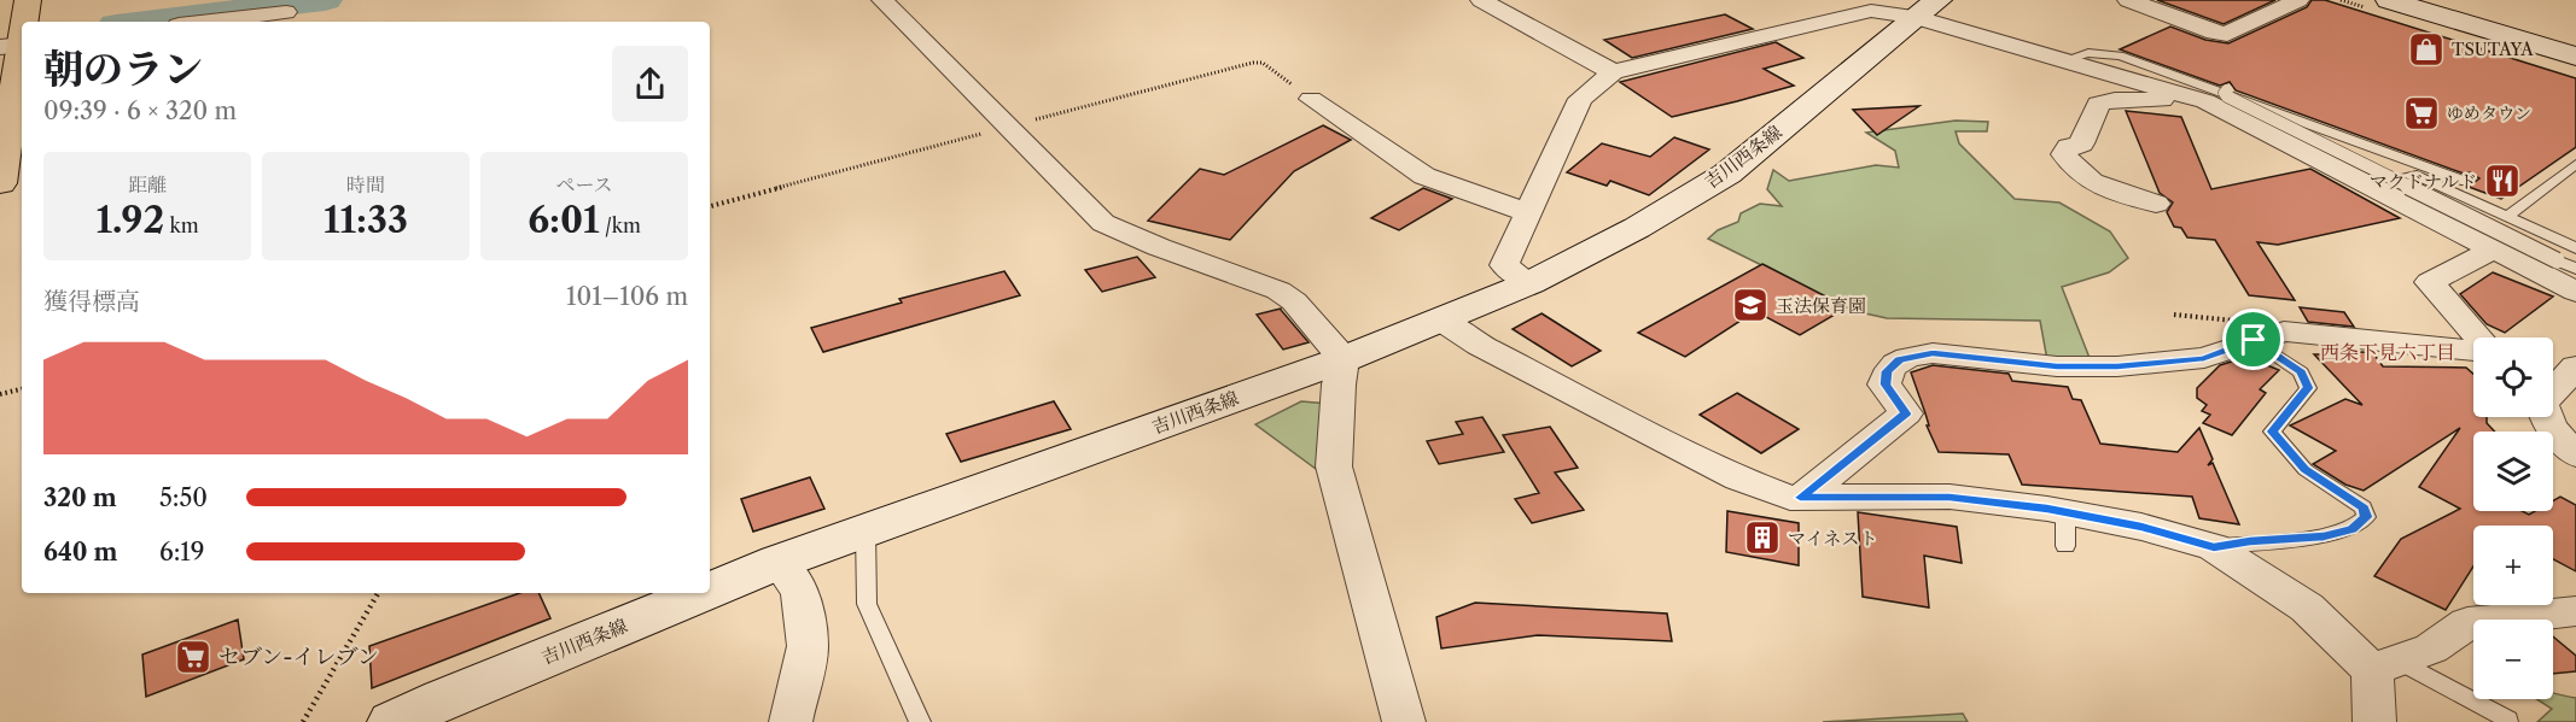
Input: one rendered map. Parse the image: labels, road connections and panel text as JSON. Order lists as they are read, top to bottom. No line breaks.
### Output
{"streets":{"main road":["吉川西条線"]},"districts":["西条下見六丁目"],"places":{"shop":["TSUTAYA"],"supermarket":["ゆめタウン","セブン-イレブン"],"restaurant":["マクドナルド"],"school or university":["玉法保育園"],"building":["マイネスト"]},"page":{"heading":["朝のラン","09:39 · 6 × 320 m"],"stats":[["距離","1.92 km"],["時間","11:33"],["ペース","6:01 /km"]],"chart":["獲得標高","101–106 m"],"map_buttons":["+","−"],"list":[{"name":"320 m","note":"5:50"},{"name":"640 m","note":"6:19"}]}}
